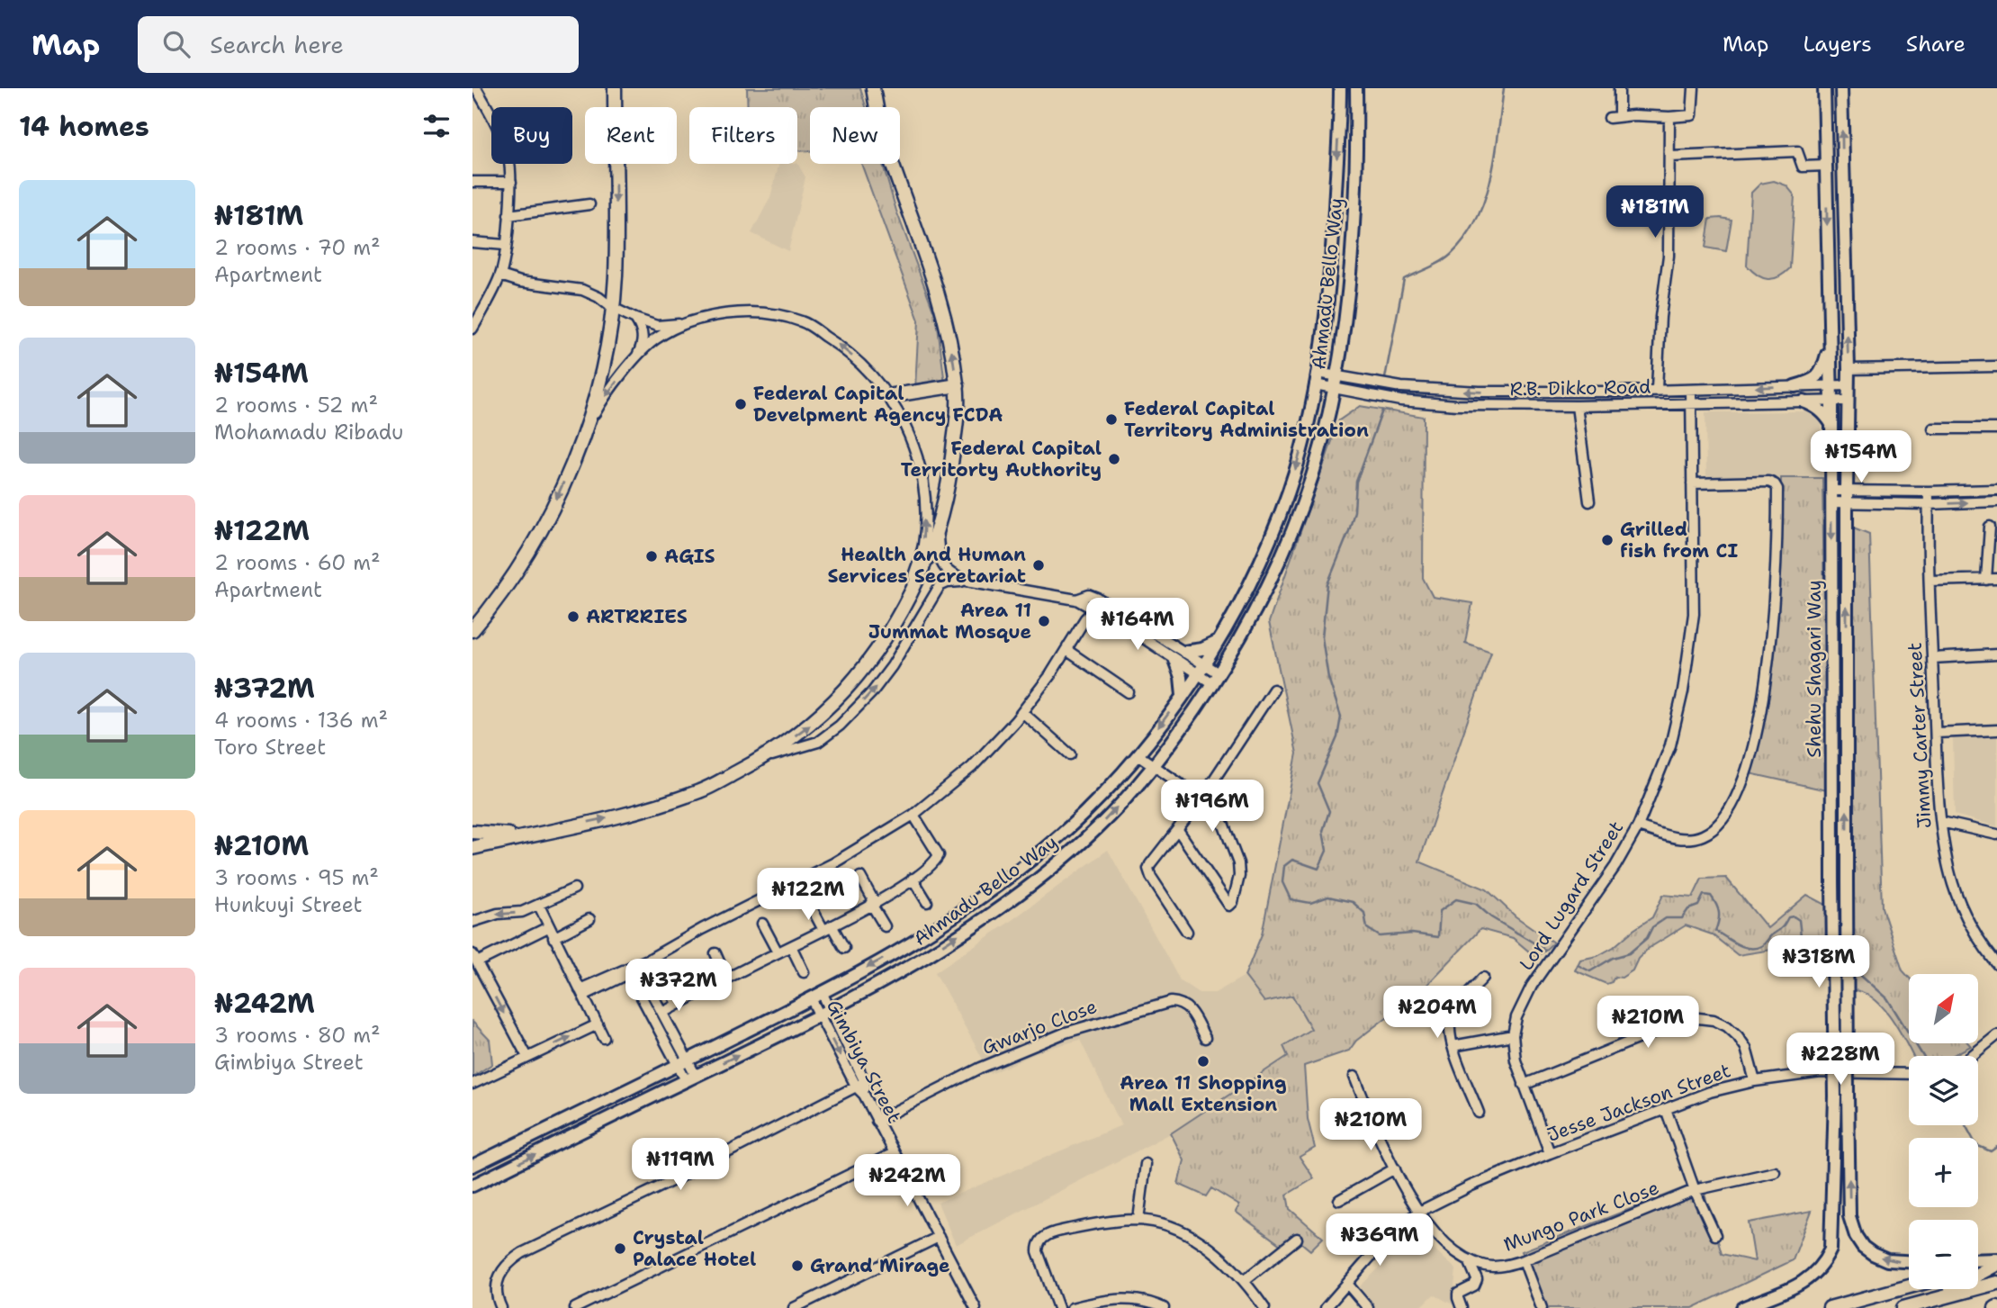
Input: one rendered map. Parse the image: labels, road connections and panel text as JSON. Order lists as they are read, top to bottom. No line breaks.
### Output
{"streets":{"main road":["Ahmadu Bello Way","Shehu Shagari Way"],"street":["R.B. Dikko Road","Jimmy Carter Street","Lord Lugard Street","Gwarjo Close","Gimbiya Street","Jesse Jackson Street","Mungo Park Close"]},"crossings":[["Ahmadu Bello Way","R.B. Dikko Road"],["Ahmadu Bello Way","Gimbiya Street"],["R.B. Dikko Road","Shehu Shagari Way"],["R.B. Dikko Road","Lord Lugard Street"],["Lord Lugard Street","Jesse Jackson Street"],["Gwarjo Close","Gimbiya Street"],["Jesse Jackson Street","Mungo Park Close"]],"places":["Federal Capital Develpment Agency FCDA","Federal Capital Territory Administration","Federal Capital Territorty Authority","Grilled fish from CI","AGIS","Health and Human Services Secretariat","ARTRRIES","Area 11 Jummat Mosque","Area 11 Shopping Mall Extension","Crystal Palace Hotel","Grand Mirage"],"north":"top right","page":{"header":"Map","search":"Search here","nav":["Map","Layers","Share"],"heading":"14 homes","chip":["Buy","Rent","Filters","New"],"list":[{"name":"₦181M","note":"2 rooms · 70 m² · Apartment"},{"name":"₦154M","note":"2 rooms · 52 m² · Mohamadu Ribadu"},{"name":"₦122M","note":"2 rooms · 60 m² · Apartment"},{"name":"₦372M","note":"4 rooms · 136 m² · Toro Street"},{"name":"₦210M","note":"3 rooms · 95 m² · Hunkuyi Street"},{"name":"₦242M","note":"3 rooms · 80 m² · Gimbiya Street"}],"price":["₦181M","₦154M","₦164M","₦196M","₦122M","₦318M","₦372M","₦204M","₦210M","₦228M","₦210M","₦119M","₦242M","₦369M"],"map_buttons":["+","−"]}}
